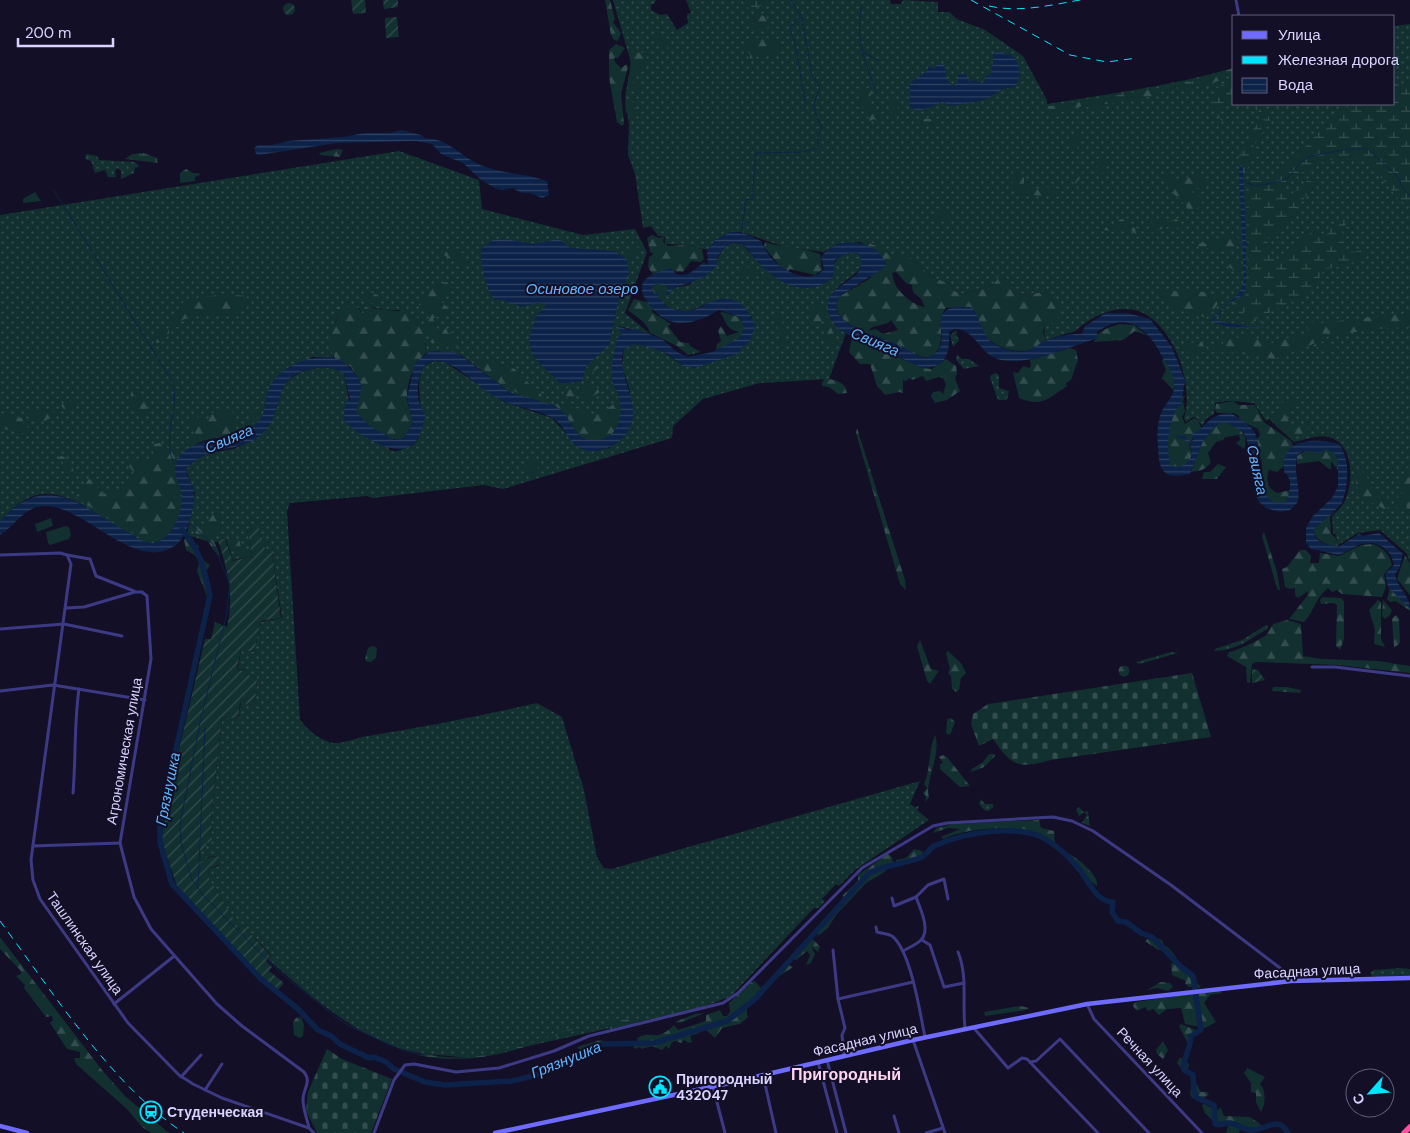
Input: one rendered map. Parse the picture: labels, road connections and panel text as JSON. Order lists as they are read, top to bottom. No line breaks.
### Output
{"streets":{"main road":["Фасадная улица"],"street":["Агрономическая улица","Ташлинская улица","Речная улица"]},"crossings":[["Агрономическая улица","Ташлинская улица"],["Фасадная улица","Речная улица"]],"districts":["Пригородный"],"water":["Осиновое озеро","Свияга","Грязнушка"],"places":{"public building":["Пригородный 432047"],"station":["Студенческая"]},"legend":["Улица","Железная дорога","Вода"],"scale_bar":"200 m","north":"bottom left"}
